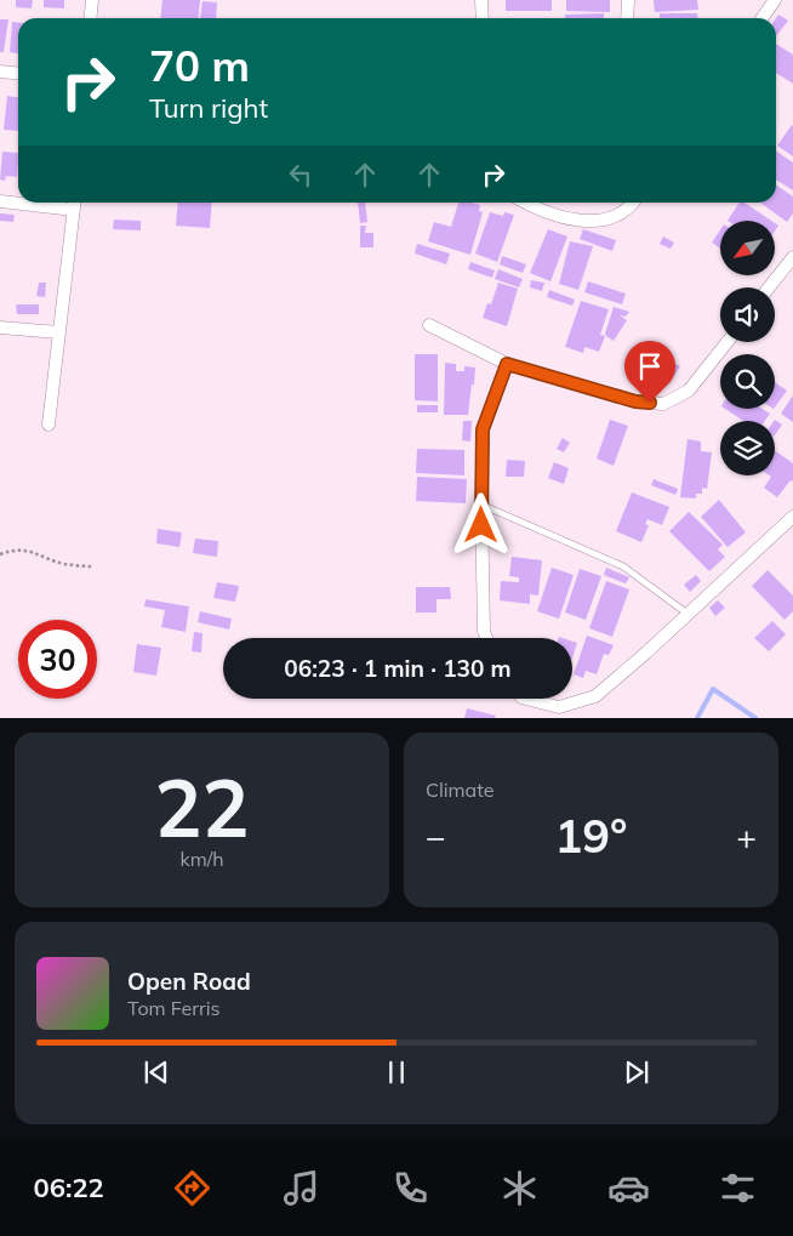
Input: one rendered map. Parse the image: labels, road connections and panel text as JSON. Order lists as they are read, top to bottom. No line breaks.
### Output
{"north":"bottom left","page":{"turn":["70 m","Turn right"],"limit":"30","trip":"06:23 · 1 min · 130 m","tile":[["22","km/h"],"Climate"],"heat":["−","19°","+"],"song":["Open Road","Tom Ferris"],"tabs":"06:22"}}
